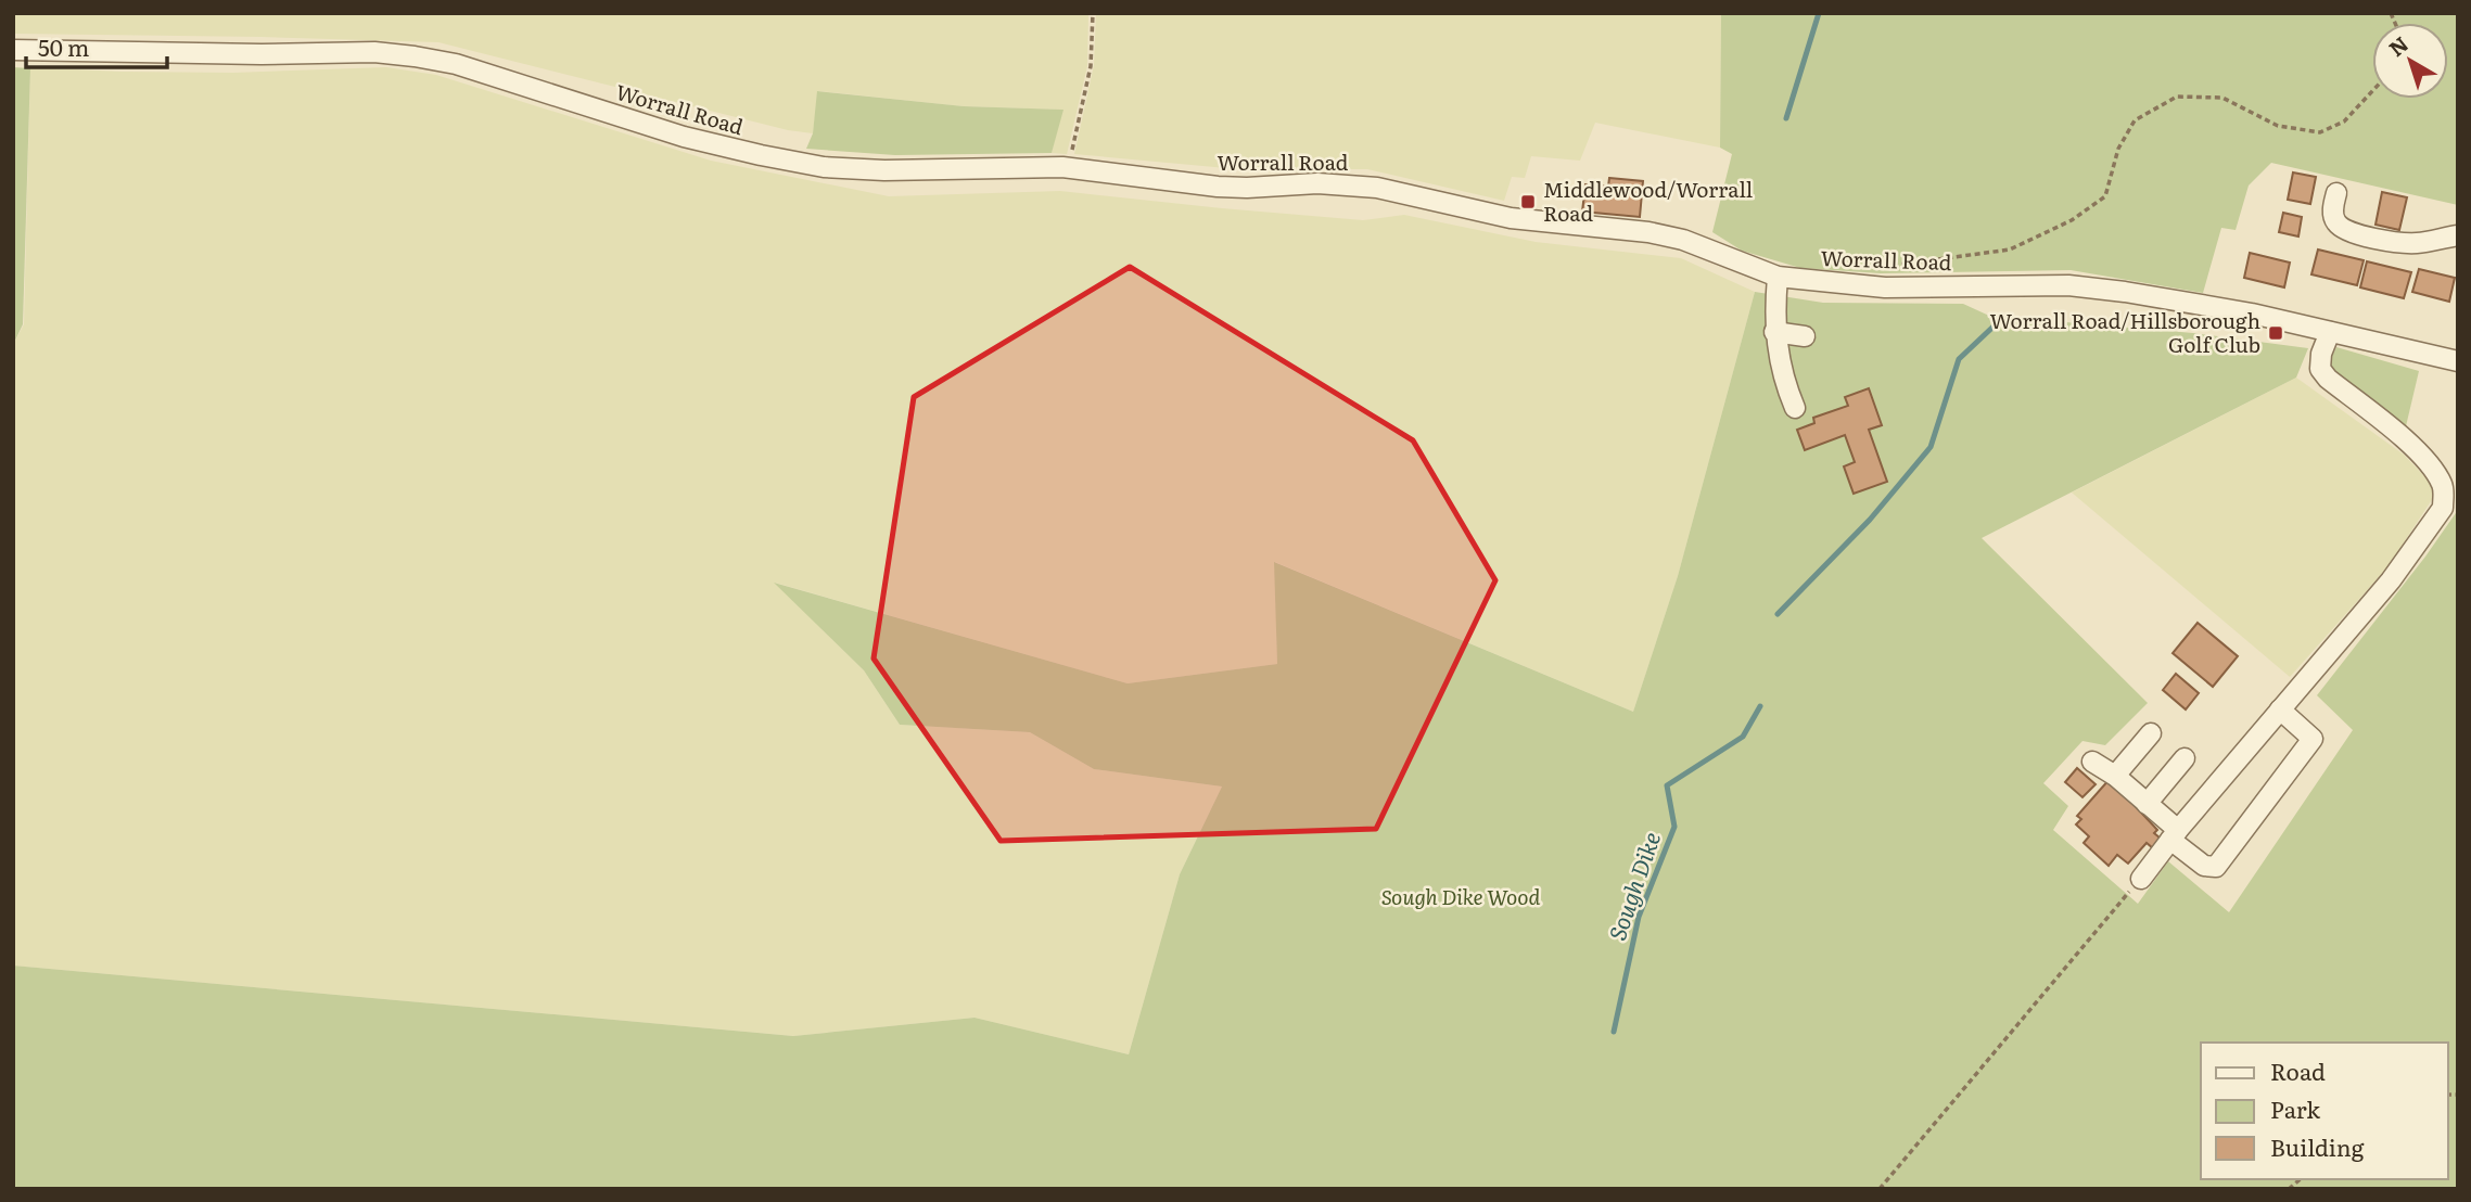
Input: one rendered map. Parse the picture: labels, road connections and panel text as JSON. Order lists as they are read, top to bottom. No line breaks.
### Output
{"streets":{"street":["Worrall Road"]},"water":["Sough Dike"],"parks":["Sough Dike Wood"],"places":{"transit":["Middlewood/Worrall Road","Worrall Road/Hillsborough Golf Club"]},"legend":["Road","Park","Building"],"scale_bar":"50 m","north":"top left"}
